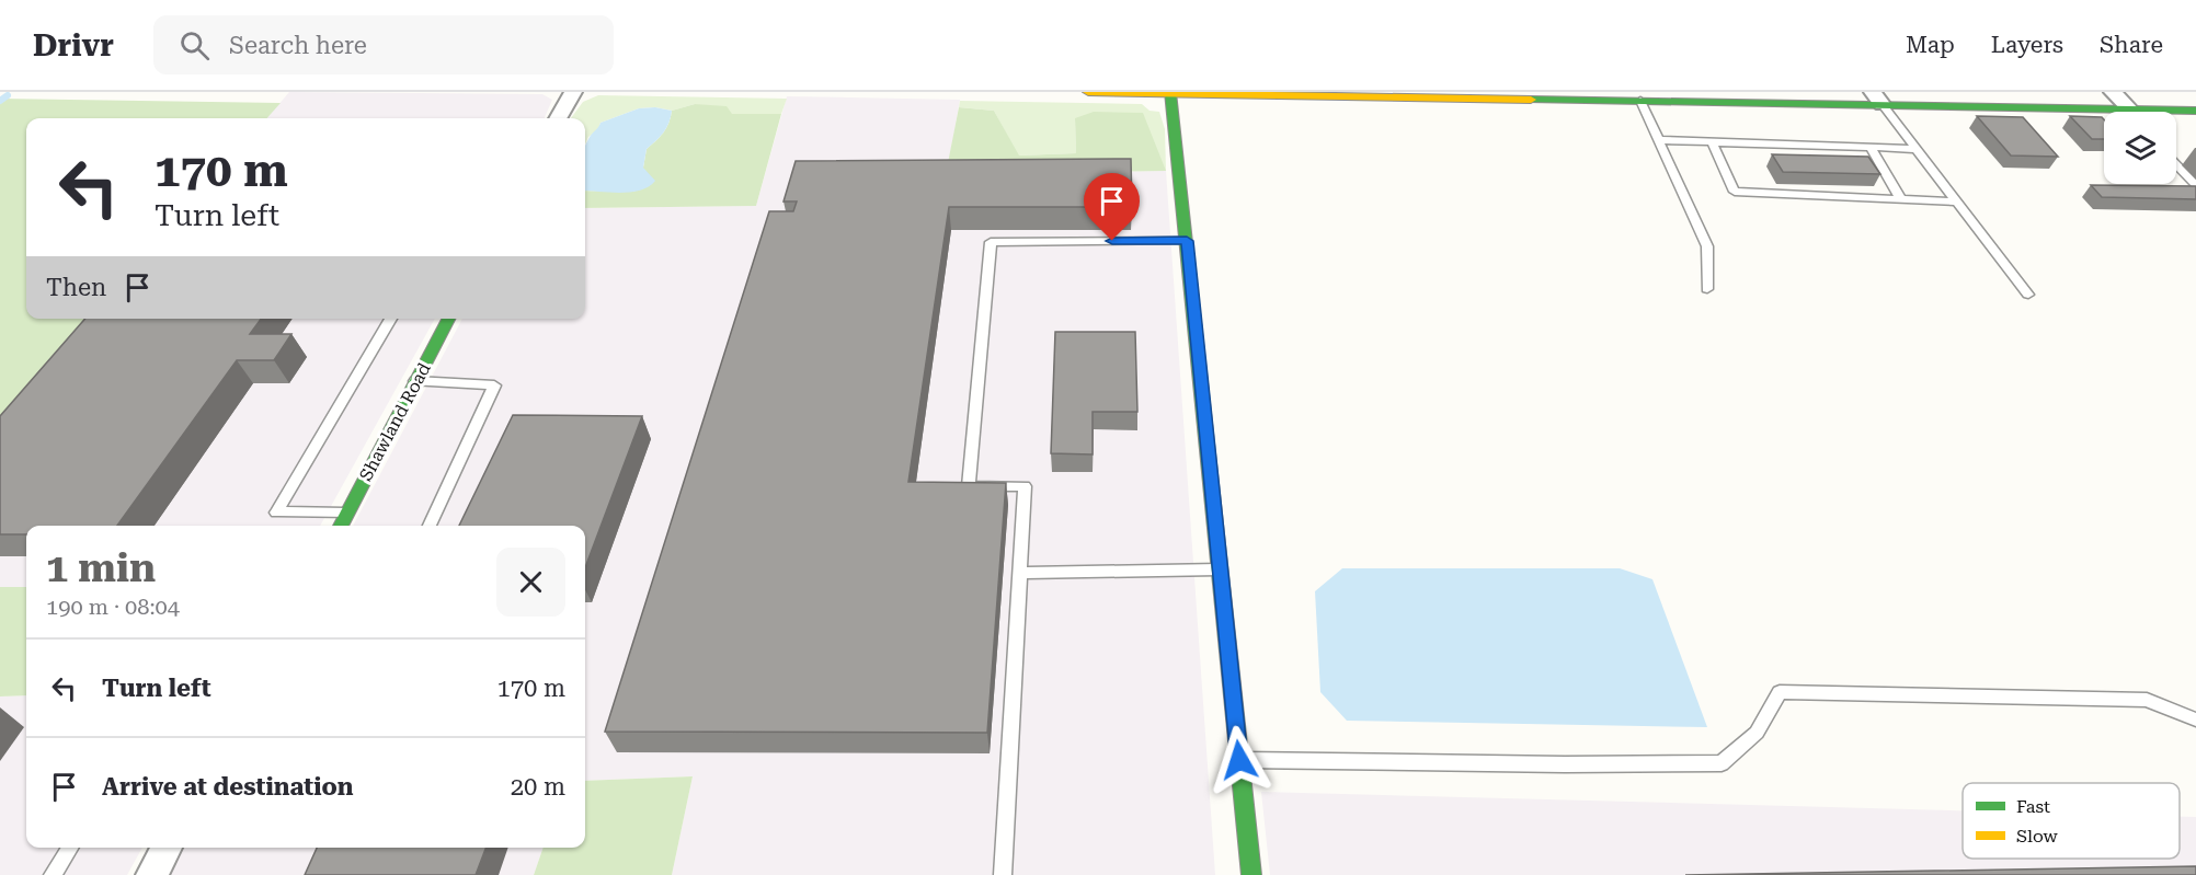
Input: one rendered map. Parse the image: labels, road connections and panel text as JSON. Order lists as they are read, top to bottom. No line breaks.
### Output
{"streets":{"main road":["Shawland Road"]},"legend":["Fast","Slow"],"page":{"header":"Drivr","search":"Search here","nav":["Map","Layers","Share"],"turn":["170 m","Turn left"],"then":"Then","heading":["1 min","190 m · 08:04"],"list":[{"name":"Turn left","value":"170 m"},{"name":"Arrive at destination","value":"20 m"}]}}
